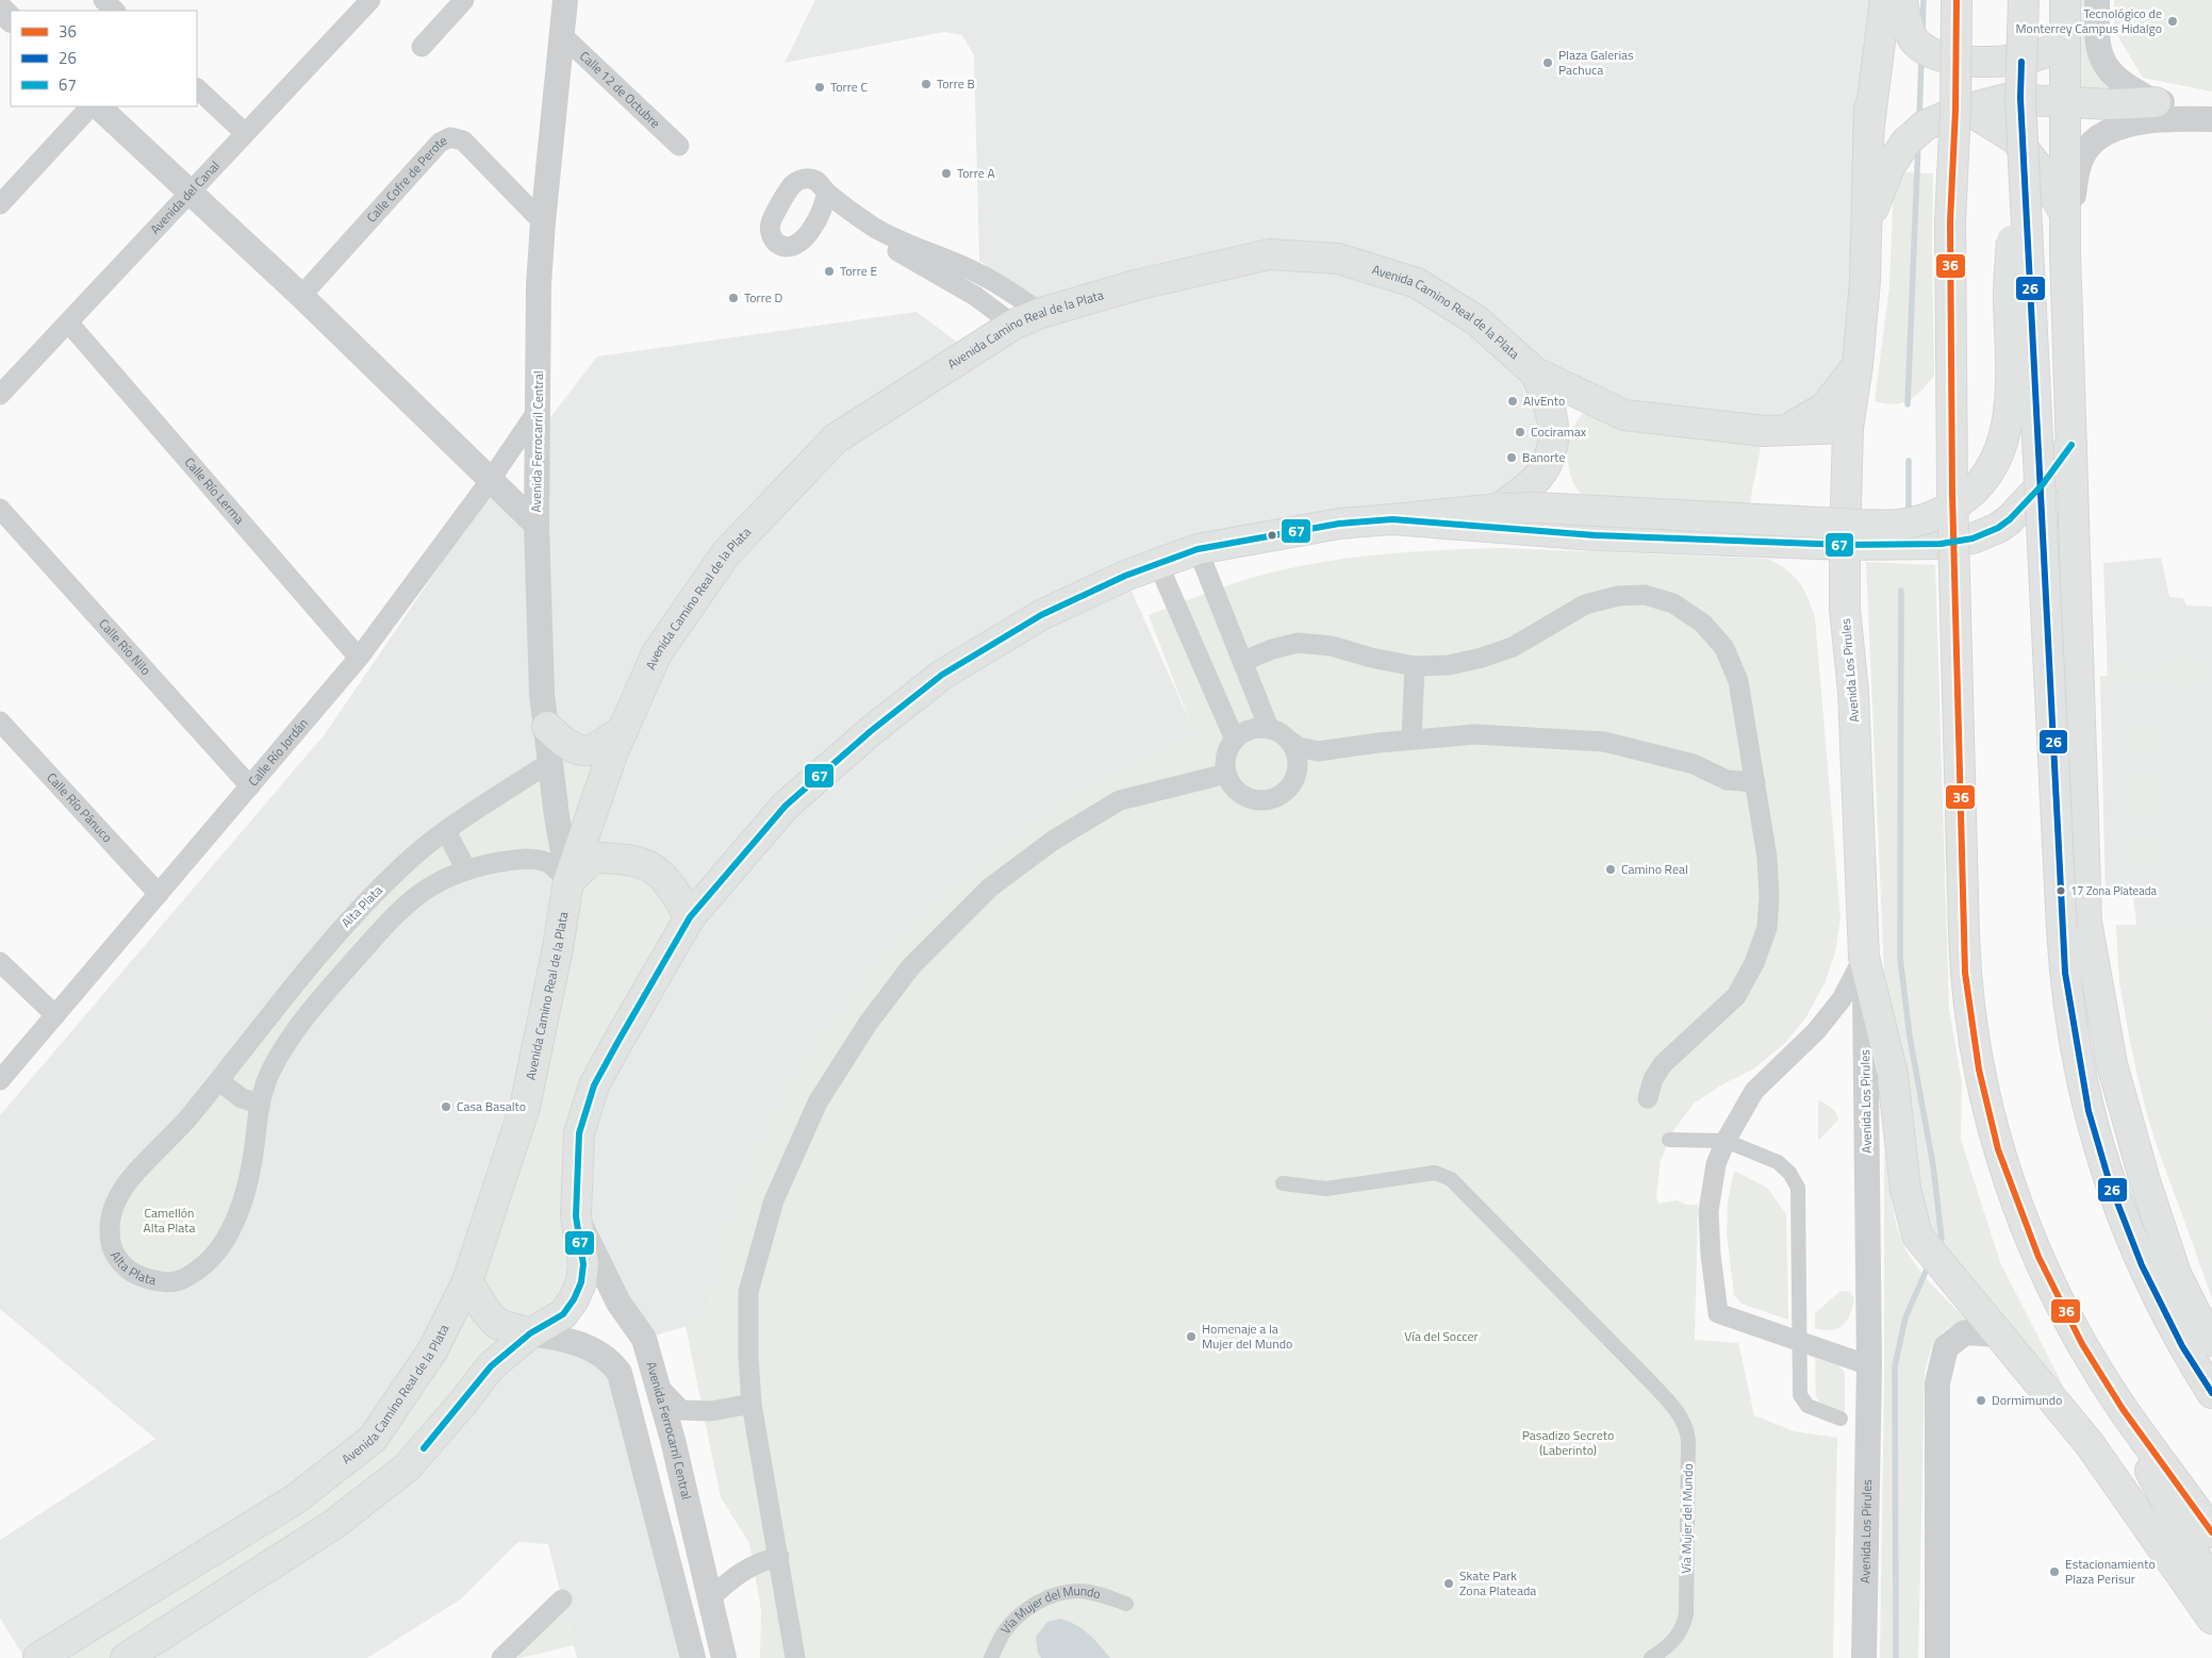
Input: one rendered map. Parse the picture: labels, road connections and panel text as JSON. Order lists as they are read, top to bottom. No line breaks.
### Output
{"streets":{"main road":["Avenida Camino Real de la Plata","Avenida Los Pirules"],"street":["Calle 12 de Octubre","Calle Cofre de Perote","Avenida del Canal","Avenida Ferrocarril Central","Calle Río Lerma","Calle Río Nilo","Calle Río Jordán","Calle Río Pánuco","Alta Plata","Vía Mujer del Mundo"]},"crossings":[["Calle 12 de Octubre","Avenida Ferrocarril Central"],["Calle Cofre de Perote","Avenida Ferrocarril Central"],["Avenida del Canal","Calle Río Lerma"],["Avenida Camino Real de la Plata","Avenida Ferrocarril Central"],["Avenida Camino Real de la Plata","Avenida Los Pirules"],["Avenida Camino Real de la Plata","Alta Plata"],["Avenida Ferrocarril Central","Calle Río Jordán"],["Avenida Ferrocarril Central","Alta Plata"],["Calle Río Lerma","Calle Río Jordán"],["Calle Río Nilo","Calle Río Jordán"],["Calle Río Jordán","Calle Río Pánuco"]],"parks":["Camellón Alta Plata","Vía del Soccer","Pasadizo Secreto (Laberinto)"],"places":["Tecnológico de Monterrey Campus Hidalgo","Plaza Galerias Pachuca","Torre B","Torre C","Torre A","Torre E","Torre D","AlvEnto","Cociramax","Banorte","Camino Real","17 Zona Plateada","Casa Basalto","Homenaje a la Mujer del Mundo","Dormimundo","Estacionamiento Plaza Perisur","Skate Park Zona Plateada"],"lines":["transit line 36","transit line 26","transit line 67"],"legend":["36","26","67"]}
